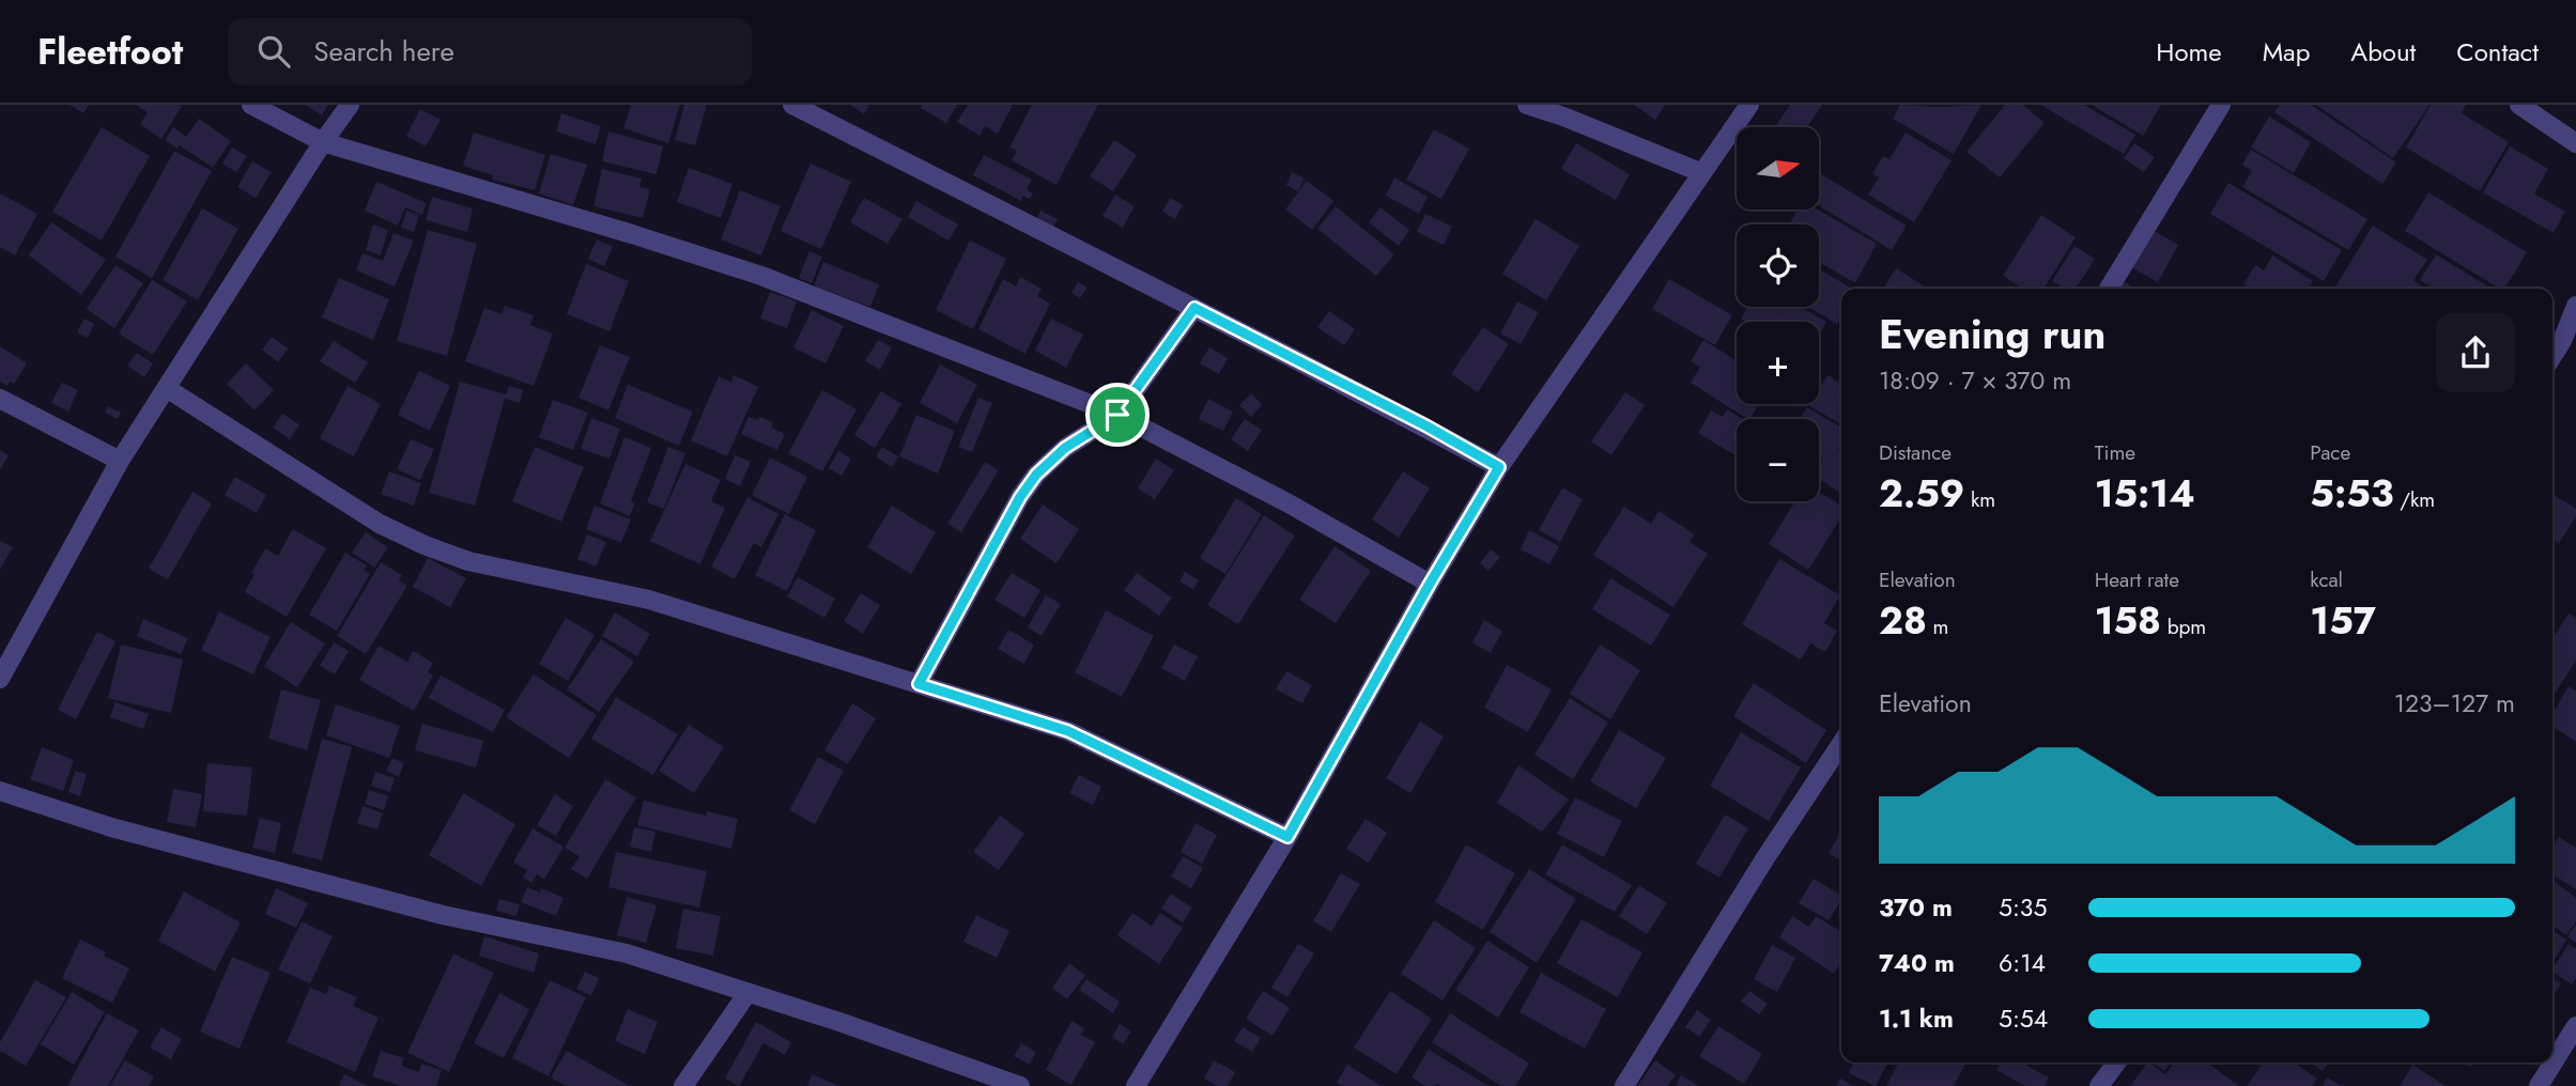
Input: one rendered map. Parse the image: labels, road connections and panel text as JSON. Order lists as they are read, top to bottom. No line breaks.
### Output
{"north":"right","page":{"header":"Fleetfoot","search":"Search here","nav":["Home","Map","About","Contact"],"map_buttons":["+","−"],"heading":["Evening run","18:09 · 7 × 370 m"],"stats":[["Distance","2.59 km"],["Time","15:14"],["Pace","5:53 /km"],["Elevation","28 m"],["Heart rate","158 bpm"],["kcal","157"]],"chart":["Elevation","123–127 m"],"list":[{"name":"370 m","note":"5:35"},{"name":"740 m","note":"6:14"},{"name":"1.1 km","note":"5:54"}]}}
